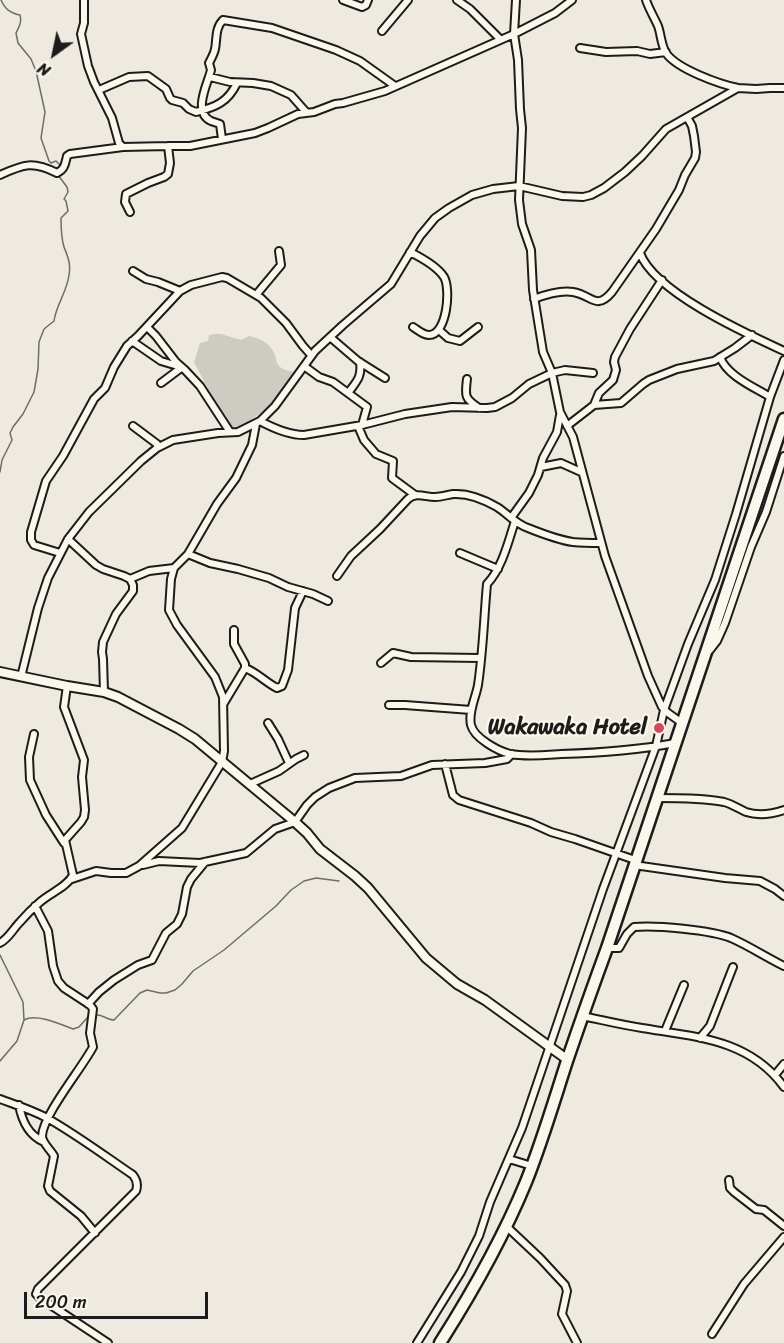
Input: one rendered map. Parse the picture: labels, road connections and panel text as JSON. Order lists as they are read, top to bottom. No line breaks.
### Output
{"places":["Wakawaka Hotel"],"scale_bar":"200 m","north":"bottom left"}
